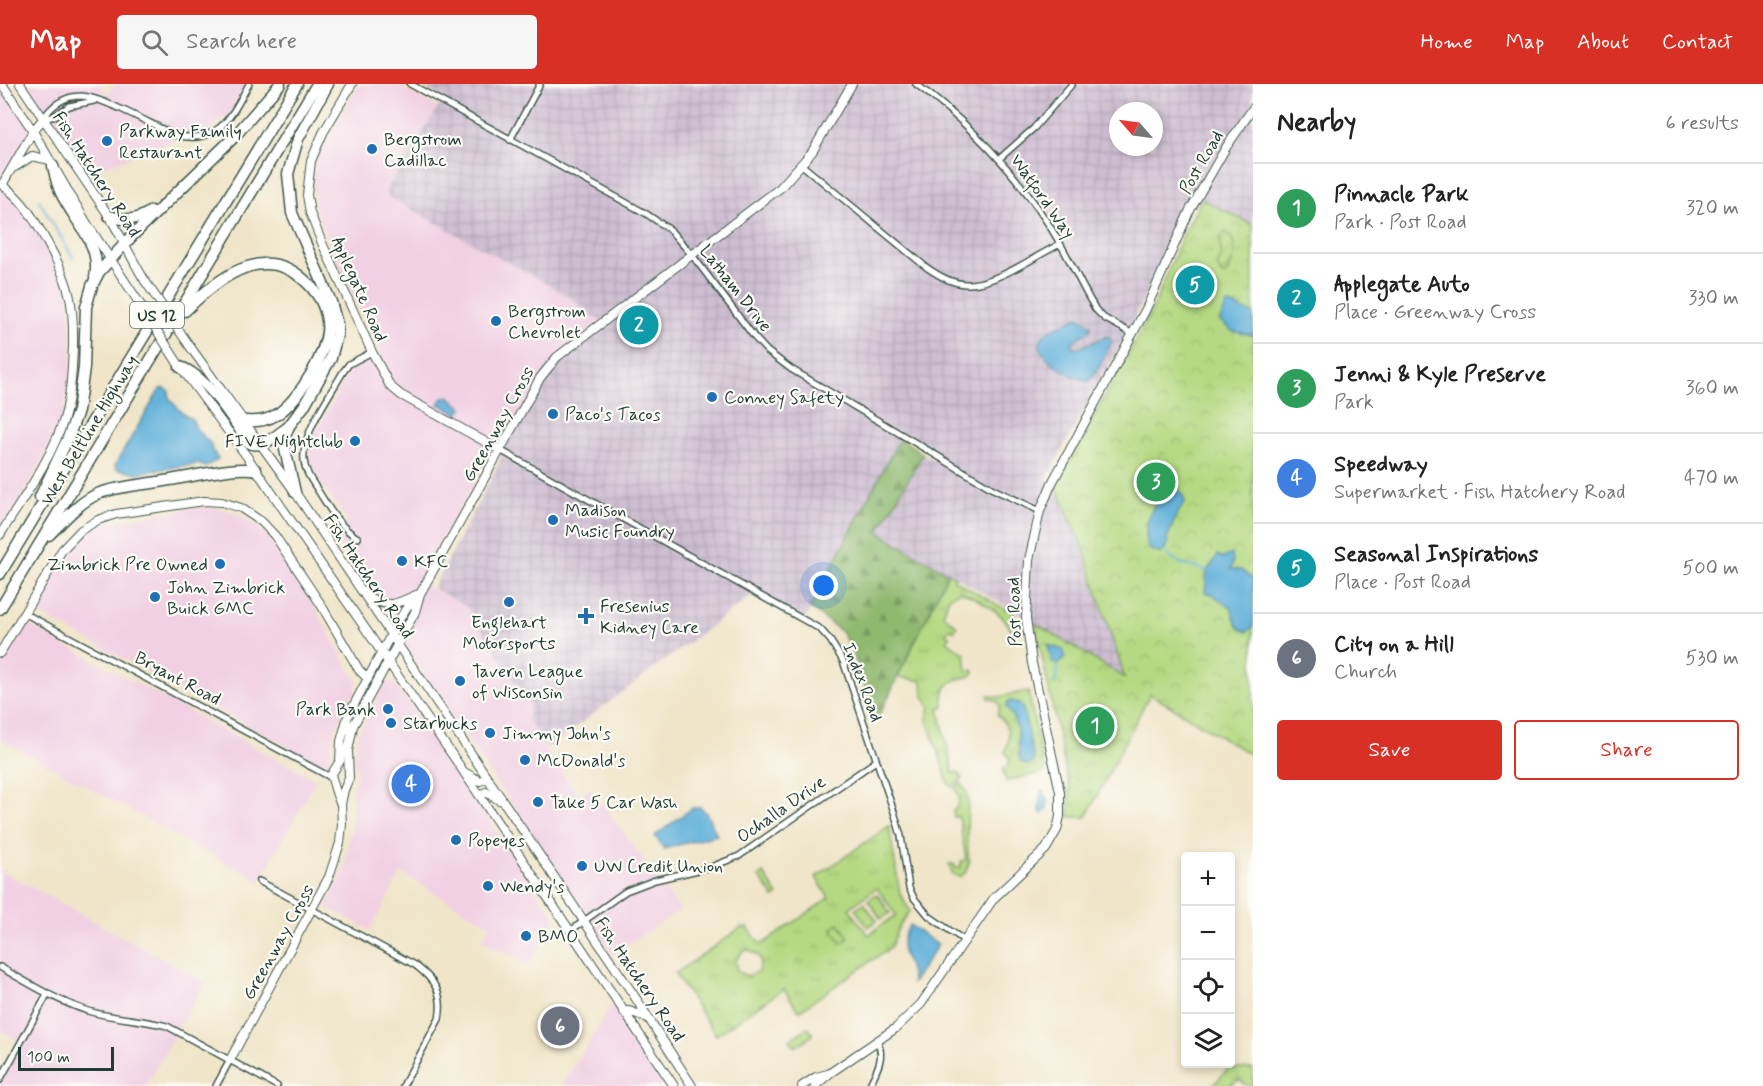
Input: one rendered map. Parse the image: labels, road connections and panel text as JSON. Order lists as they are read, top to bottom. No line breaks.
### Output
{"streets":{"highway":["US 12","West Beltline Highway"],"street":["Post Road","Fish Hatchery Road","Watford Way","Latham Drive","Applegate Road","Greenway Cross","Bryant Road","Index Road","Ochalla Drive"]},"crossings":[["Post Road","Watford Way"],["Post Road","Latham Drive"],["Post Road","Index Road"],["Fish Hatchery Road","Greenway Cross"],["Fish Hatchery Road","Ochalla Drive"],["Latham Drive","Greenway Cross"],["Applegate Road","Greenway Cross"],["Applegate Road","Index Road"],["Greenway Cross","Bryant Road"],["Greenway Cross","Index Road"],["Index Road","Ochalla Drive"]],"places":{"other":["Parkway Family Restaurant","Bergstrom Cadillac","Bergstrom Chevrolet","Conney Safety","Paco's Tacos","FIVE Nightclub","Madison Music Foundry","KFC","Zimbrick Pre Owned","John Zimbrick Buick GMC","Englehart Motorsports","Tavern League of Wisconsin","Park Bank","Starbucks","Jimmy John's","McDonald's","Take 5 Car Wash","Popeyes","UW Credit Union","Wendy's","BMO"],"health":["Fresenius Kidney Care"]},"scale_bar":"100 m","north":"top left","page":{"header":"Map","search":"Search here","nav":["Home","Map","About","Contact"],"heading":["Nearby","6 results"],"list":[{"mark":"1","name":"Pinnacle Park","note":"Park · Post Road","value":"320 m"},{"mark":"2","name":"Applegate Auto","note":"Place · Greenway Cross","value":"330 m"},{"mark":"3","name":"Jenni & Kyle Preserve","note":"Park","value":"360 m"},{"mark":"4","name":"Speedway","note":"Supermarket · Fish Hatchery Road","value":"470 m"},{"mark":"5","name":"Seasonal Inspirations","note":"Place · Post Road","value":"500 m"},{"mark":"6","name":"City on a Hill","note":"Church","value":"530 m"}],"pins":["5","2","3","1","4","6"],"buttons":["Save","Share"],"map_buttons":["+","−"],"scale":"100 m"}}
